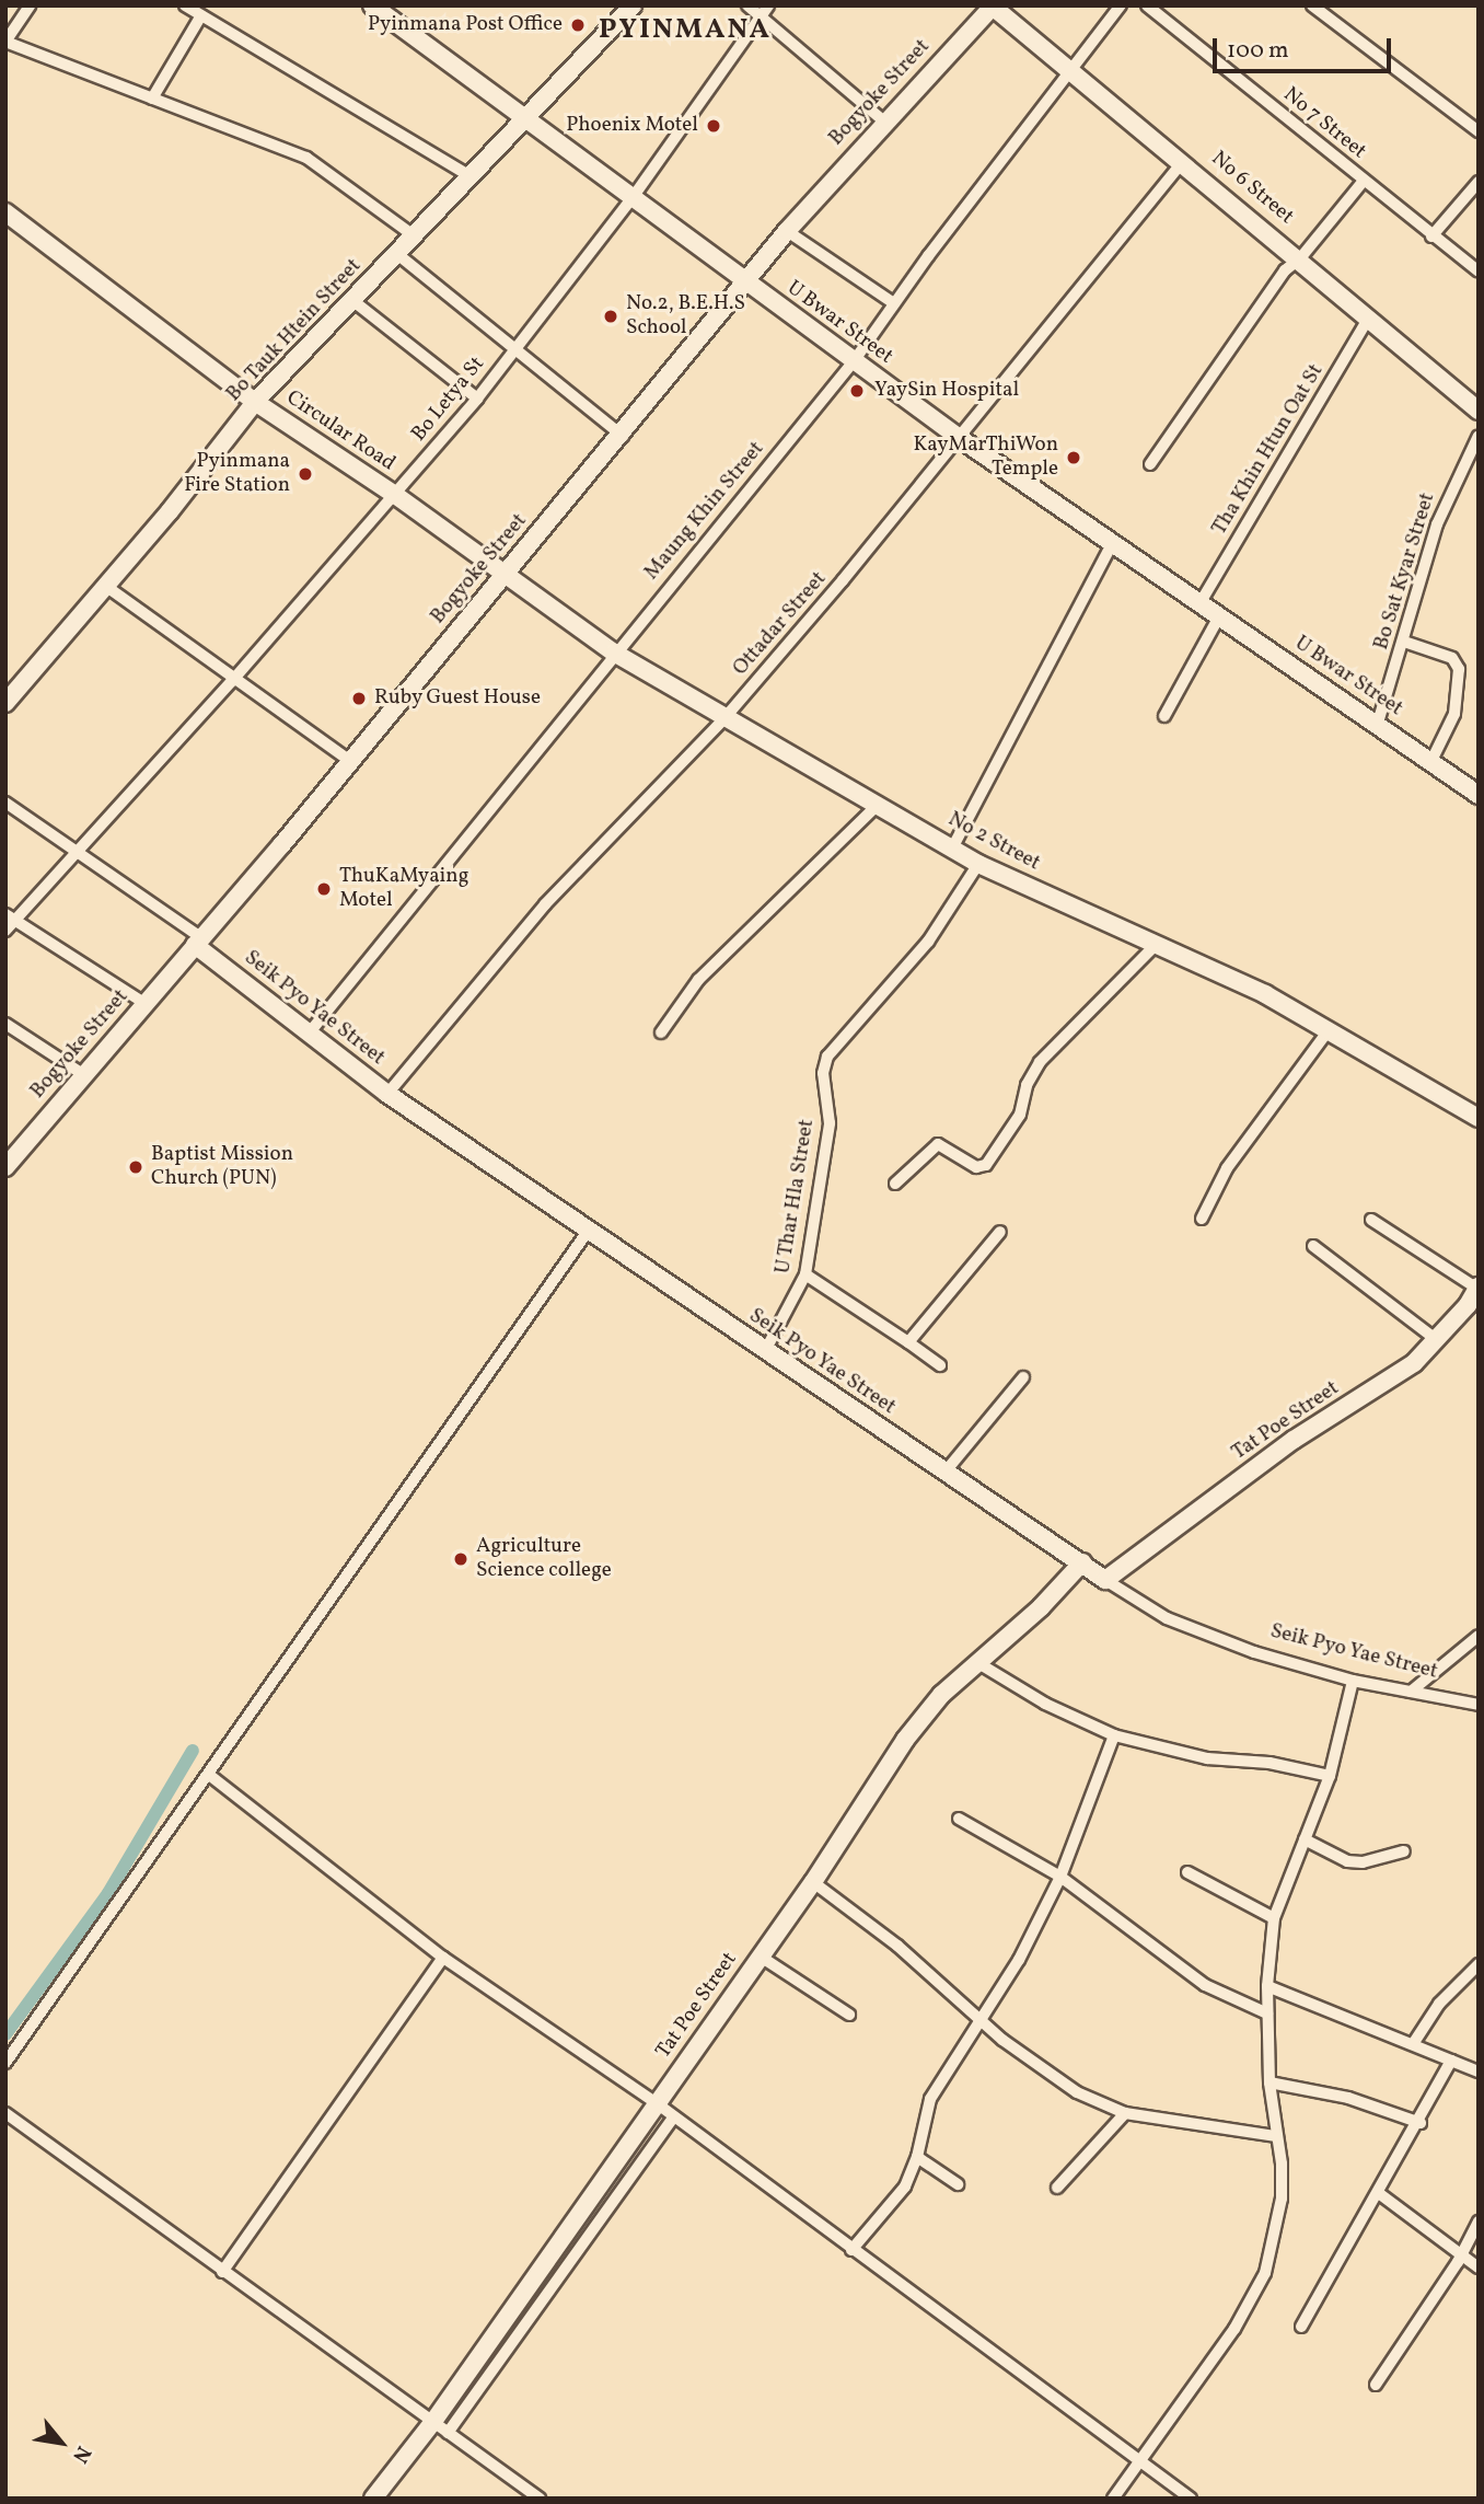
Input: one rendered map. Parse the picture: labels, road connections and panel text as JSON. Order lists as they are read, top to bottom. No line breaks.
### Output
{"streets":{"street":["Bogyoke Street","No 7 Street","No 6 Street","U Bwar Street","Bo Tauk Htein Street","Bo Letya St","Circular Road","Tha Khin Htun Oat St","Maung Khin Street","Bo Sat Kyar Street","Ottadar Street","No 2 Street","Seik Pyo Yae Street","U Thar Hla Street","Tat Poe Street"]},"crossings":[["Bogyoke Street","No 6 Street"],["Bogyoke Street","U Bwar Street"],["Bogyoke Street","Circular Road"],["Bogyoke Street","No 2 Street"],["Bogyoke Street","Seik Pyo Yae Street"],["No 6 Street","Tha Khin Htun Oat St"],["No 6 Street","Maung Khin Street"],["No 6 Street","Ottadar Street"],["U Bwar Street","Bo Tauk Htein Street"],["U Bwar Street","Bo Letya St"],["U Bwar Street","Tha Khin Htun Oat St"],["U Bwar Street","Maung Khin Street"],["U Bwar Street","Bo Sat Kyar Street"],["U Bwar Street","Ottadar Street"],["Bo Tauk Htein Street","Circular Road"],["Bo Letya St","Circular Road"],["Circular Road","No 2 Street"],["Maung Khin Street","No 2 Street"],["Maung Khin Street","Seik Pyo Yae Street"],["Ottadar Street","No 2 Street"],["Ottadar Street","Seik Pyo Yae Street"],["No 2 Street","U Thar Hla Street"],["Seik Pyo Yae Street","U Thar Hla Street"],["Seik Pyo Yae Street","Tat Poe Street"]],"districts":["PYINMANA"],"places":["Pyinmana Post Office","Phoenix Motel","No.2, B.E.H.S School","YaySin Hospital","KayMarThiWon Temple","Pyinmana Fire Station","Ruby Guest House","ThuKaMyaing Motel","Baptist Mission Church (PUN)","Agriculture Science college"],"scale_bar":"100 m","north":"bottom right"}
